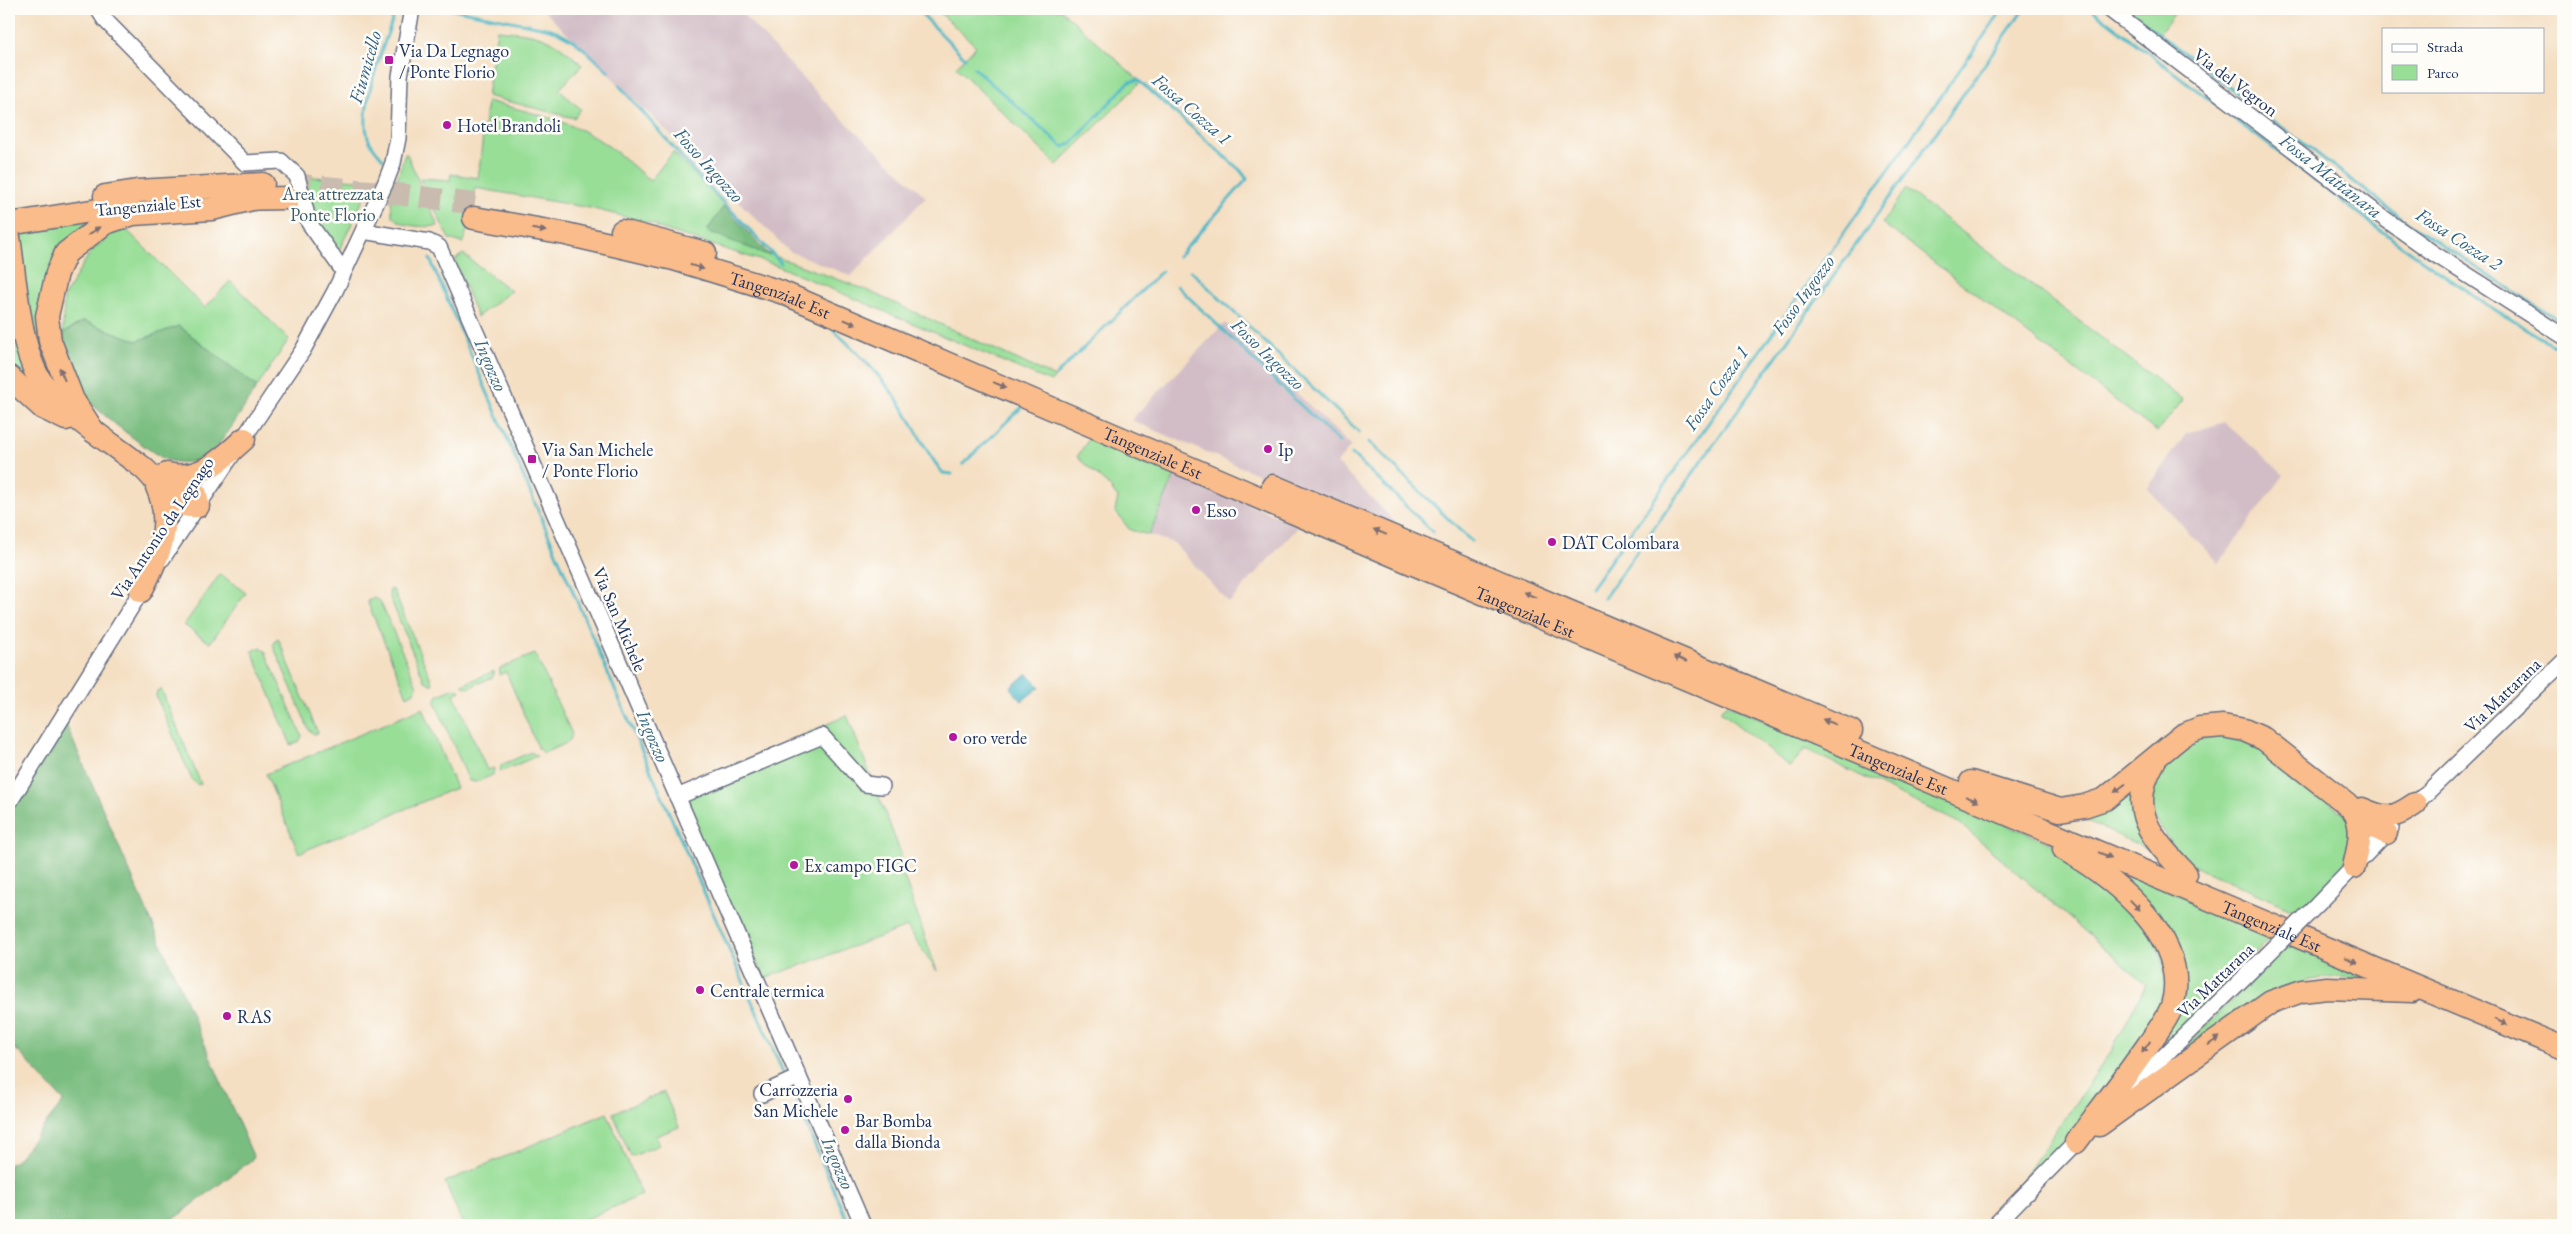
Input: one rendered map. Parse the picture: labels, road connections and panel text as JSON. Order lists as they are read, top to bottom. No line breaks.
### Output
{"streets":{"highway":["Tangenziale Est"],"street":["Via del Vegron","Via Antonio da Legnago","Via San Michele","Via Mattarana"]},"crossings":[["Via Antonio da Legnago","Via San Michele"]],"water":["Fiumicello","Fossa Cozza 1","Fosso Ingozzo","Fossa Mattanara","Fossa Cozza 2","Ingozzo"],"parks":["Area attrezzata Ponte Florio"],"places":{"transit":["Via Da Legnago / Ponte Florio","Via San Michele / Ponte Florio"],"other":["Hotel Brandoli","Ip","Esso","DAT Colombara","oro verde","Ex campo FIGC","Centrale termica","RAS","Carrozzeria San Michele","Bar Bomba dalla Bionda"]},"legend":["Strada","Parco"]}
